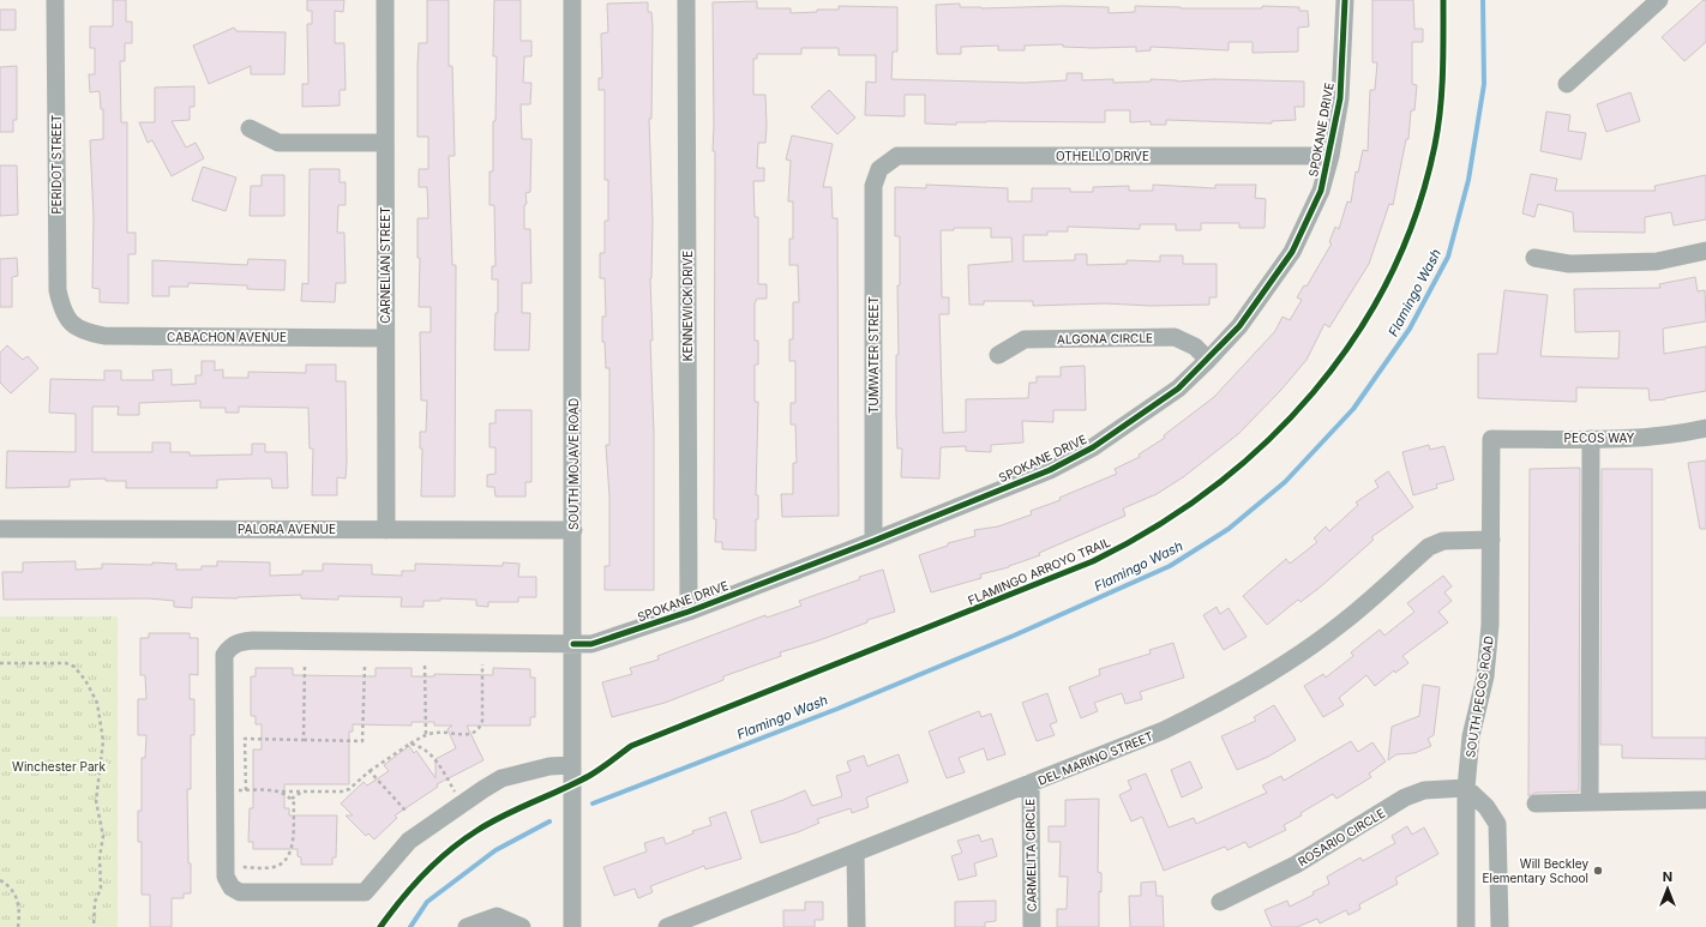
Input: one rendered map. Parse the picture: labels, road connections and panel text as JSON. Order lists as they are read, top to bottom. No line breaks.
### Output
{"streets":{"street":["SPOKANE DRIVE","OTHELLO DRIVE","PERIDOT STREET","CARNELIAN STREET","KENNEWICK DRIVE","CABACHON AVENUE","ALGONA CIRCLE","TUMWATER STREET","PECOS WAY","SOUTH MOJAVE ROAD","PALORA AVENUE","SOUTH PECOS ROAD","DEL MARINO STREET","ROSARIO CIRCLE","CARMELITA CIRCLE"],"cycle path":["FLAMINGO ARROYO TRAIL"]},"crossings":[["SPOKANE DRIVE","OTHELLO DRIVE"],["SPOKANE DRIVE","KENNEWICK DRIVE"],["SPOKANE DRIVE","ALGONA CIRCLE"],["SPOKANE DRIVE","TUMWATER STREET"],["SPOKANE DRIVE","SOUTH MOJAVE ROAD"],["OTHELLO DRIVE","TUMWATER STREET"],["PERIDOT STREET","CABACHON AVENUE"],["CARNELIAN STREET","CABACHON AVENUE"],["CARNELIAN STREET","PALORA AVENUE"],["PECOS WAY","SOUTH PECOS ROAD"],["SOUTH MOJAVE ROAD","PALORA AVENUE"],["SOUTH PECOS ROAD","DEL MARINO STREET"],["SOUTH PECOS ROAD","ROSARIO CIRCLE"],["DEL MARINO STREET","CARMELITA CIRCLE"]],"water":["Flamingo Wash"],"parks":["Winchester Park"],"places":["Will Beckley Elementary School"],"north":"top"}
